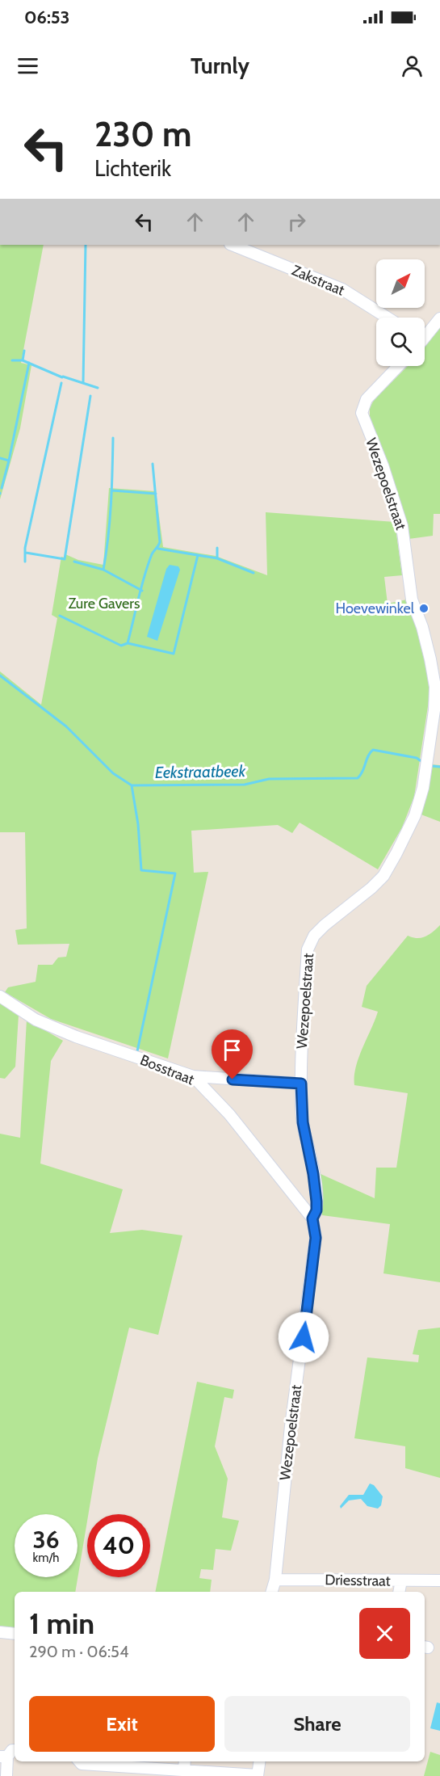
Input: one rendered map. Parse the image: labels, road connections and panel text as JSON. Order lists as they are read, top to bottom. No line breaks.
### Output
{"streets":{"street":["Zakstraat","Wezepoelstraat","Bosstraat","Driesstraat"]},"crossings":[["Wezepoelstraat","Bosstraat"],["Wezepoelstraat","Driesstraat"]],"water":["Eekstraatbeek"],"parks":["Zure Gavers"],"places":["Hoevewinkel"],"north":"top right","page":{"status":"06:53","header":"Turnly","turn":["230 m","Lichterik"],"speed":"36 km/h","limit":"40","heading":["1 min","290 m · 06:54"],"buttons":["Exit","Share"]}}
